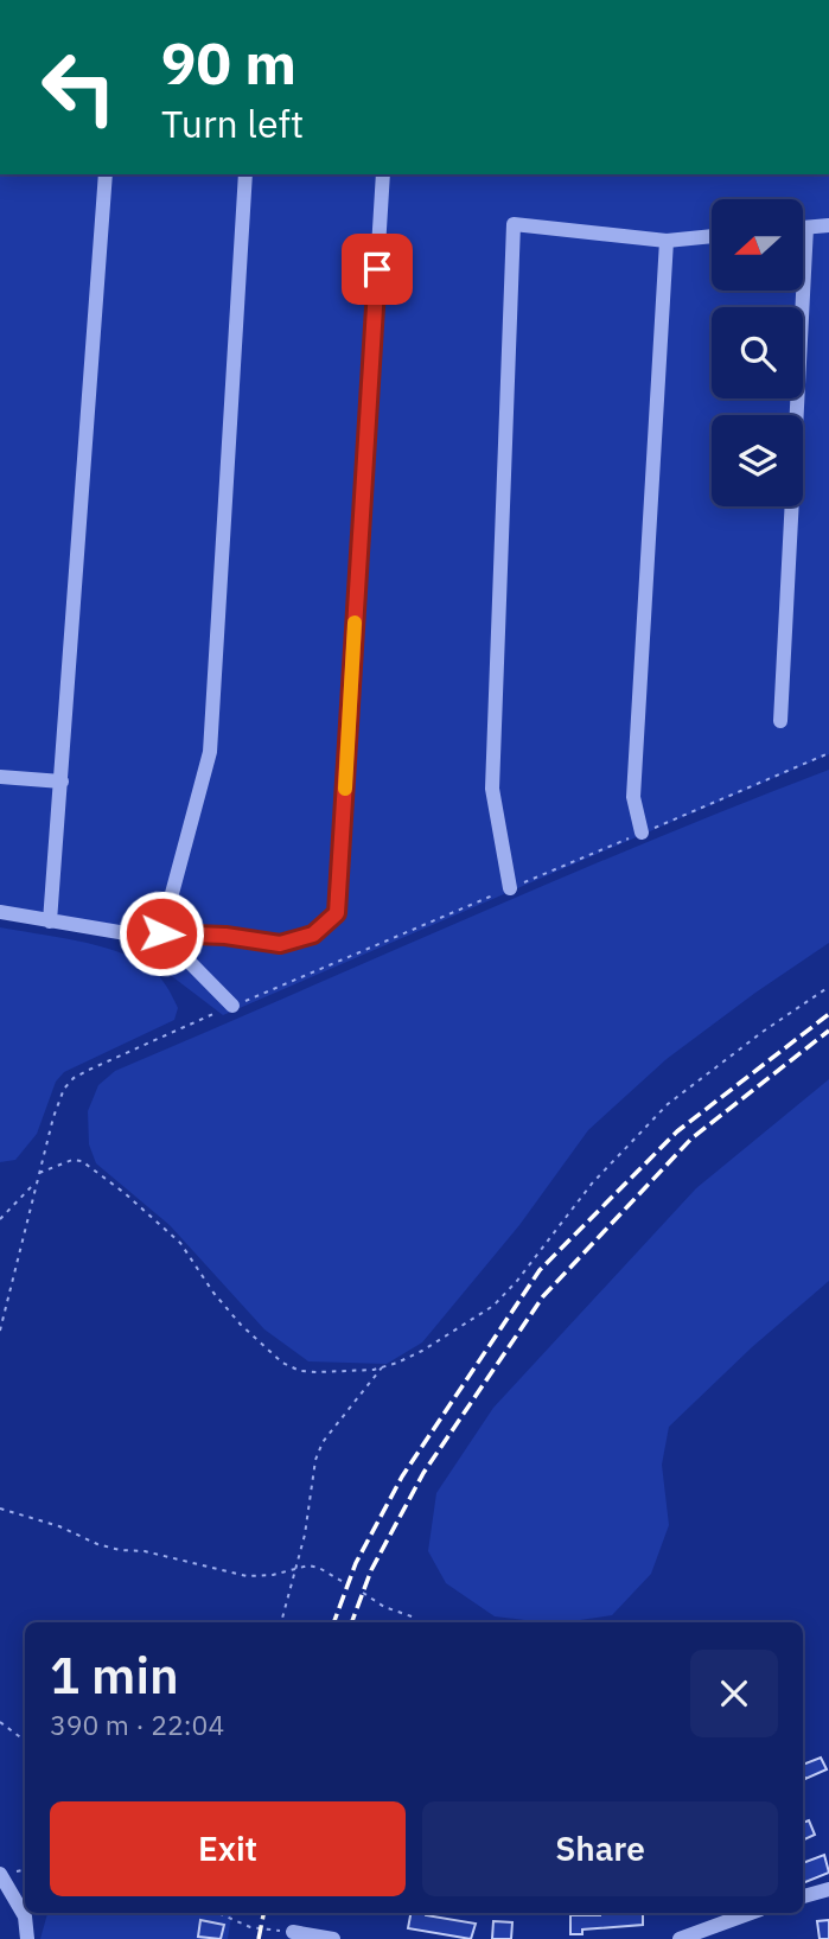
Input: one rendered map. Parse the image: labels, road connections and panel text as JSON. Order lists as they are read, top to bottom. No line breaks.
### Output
{"north":"left","page":{"turn":["90 m","Turn left"],"heading":["1 min","390 m · 22:04"],"buttons":["Exit","Share"]}}
